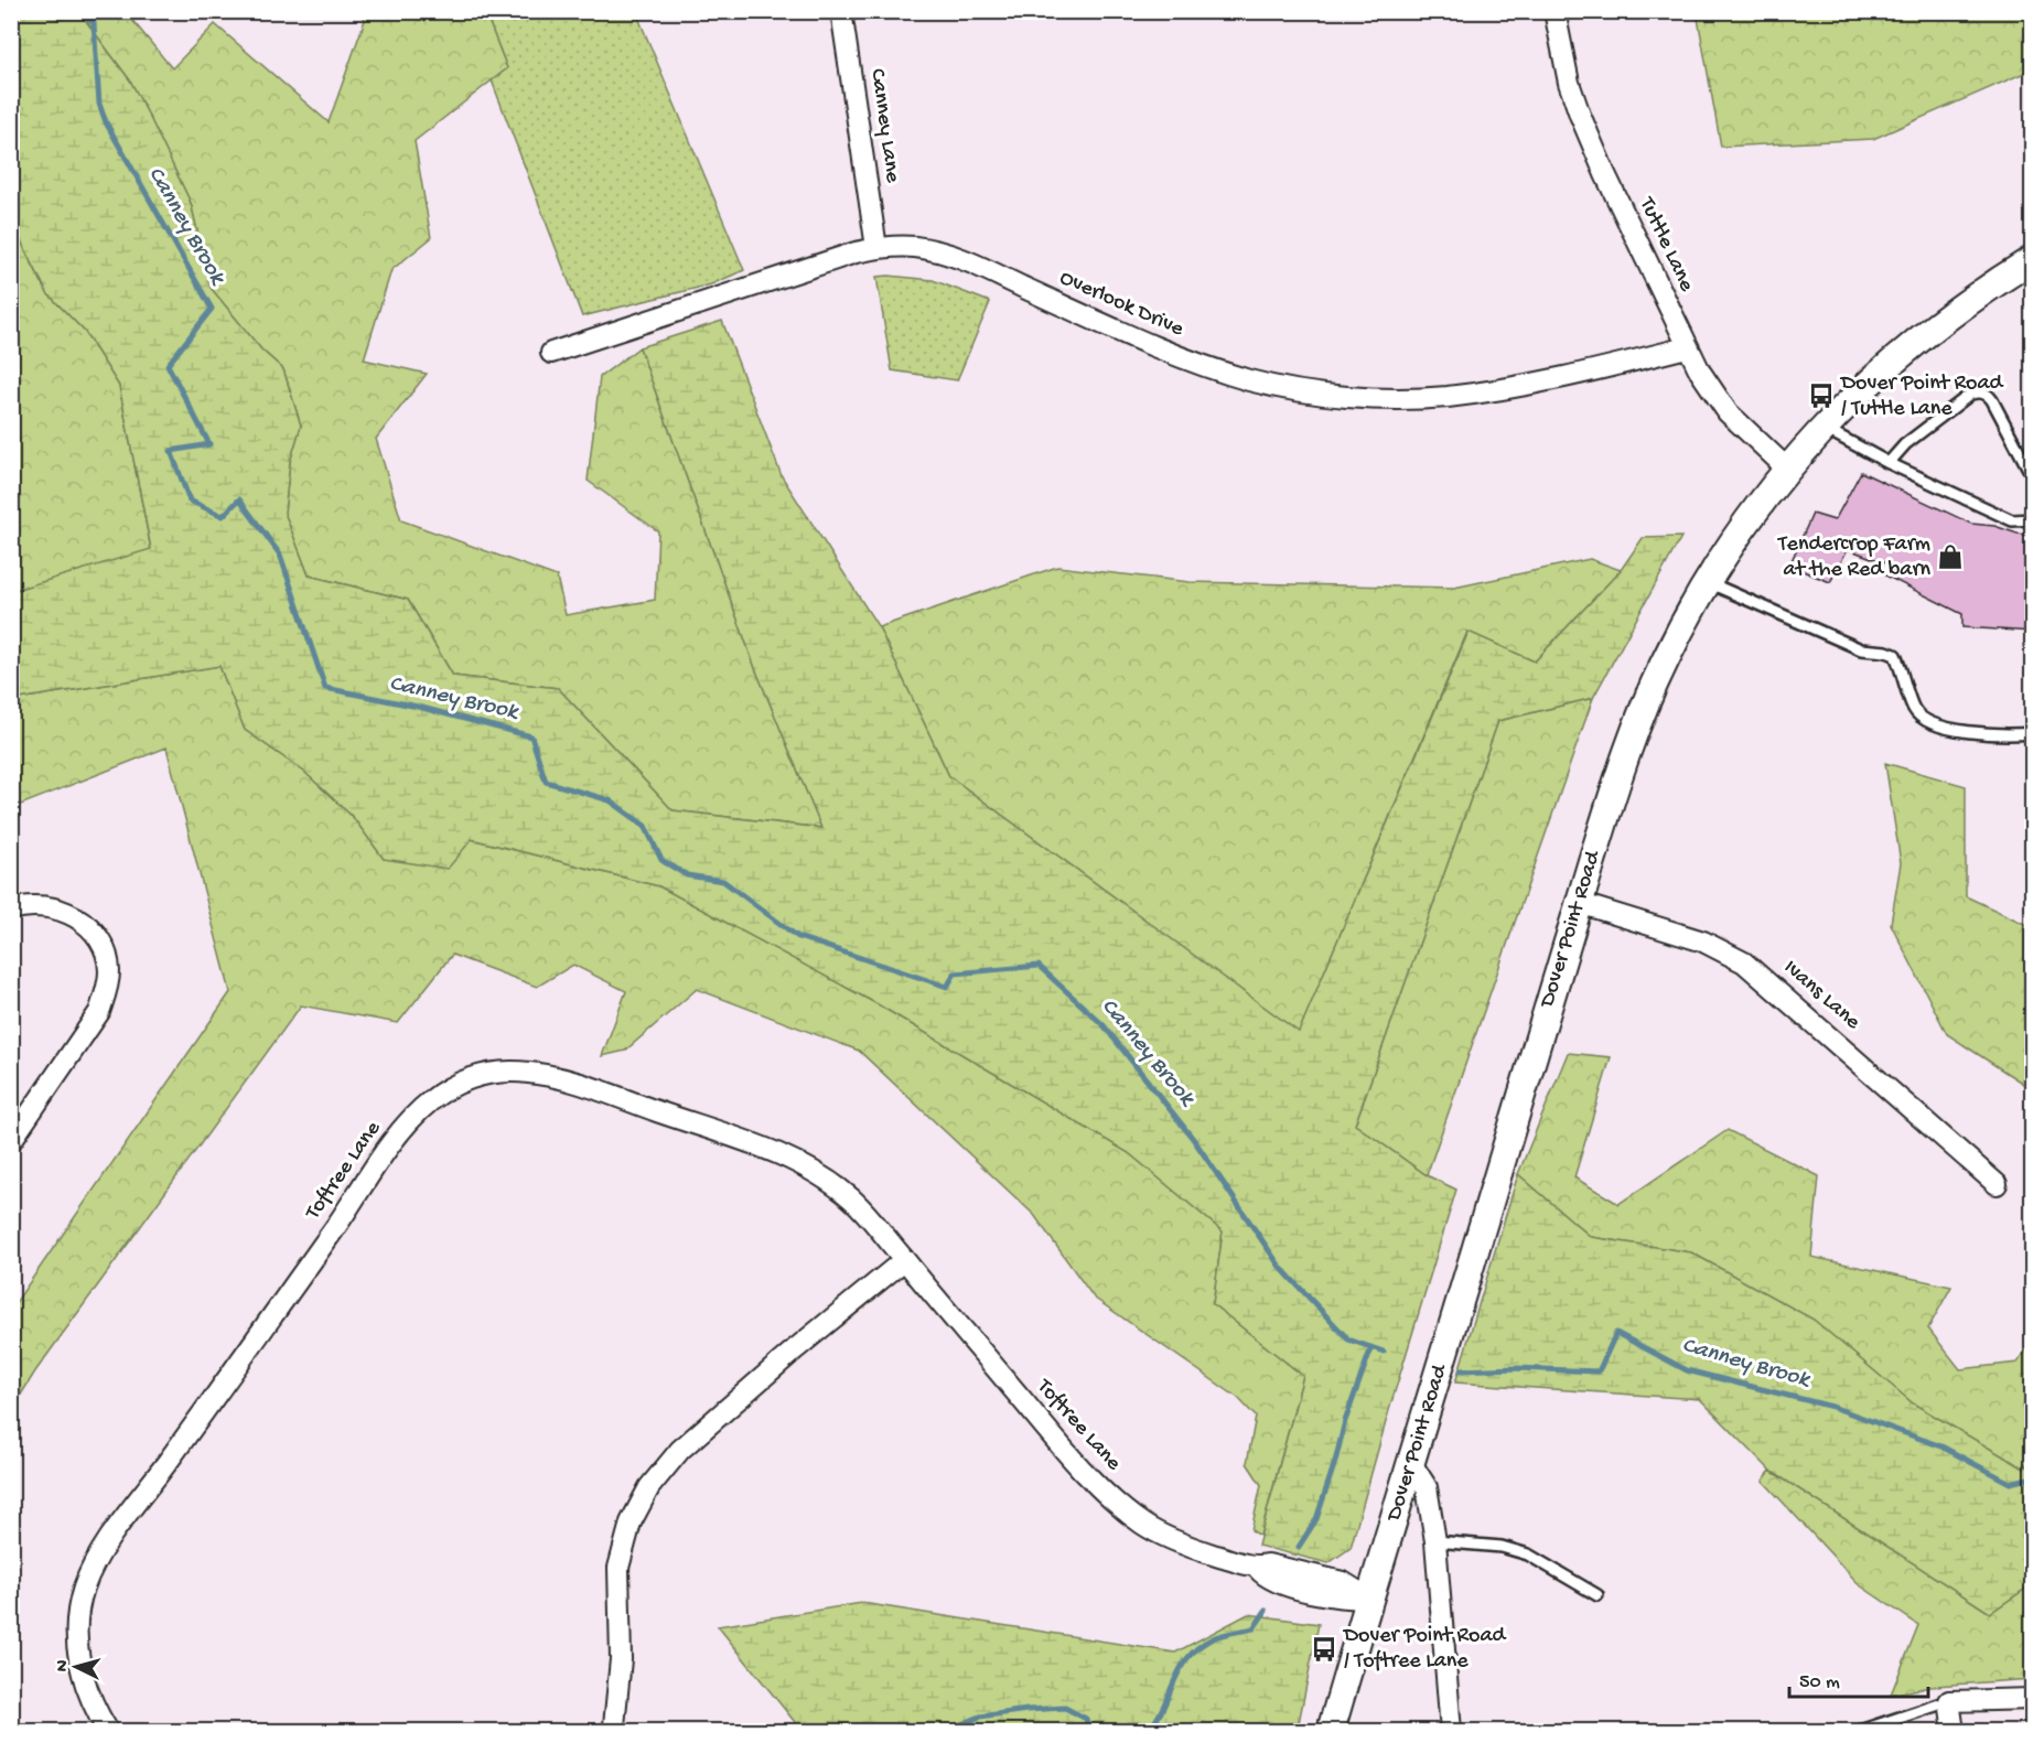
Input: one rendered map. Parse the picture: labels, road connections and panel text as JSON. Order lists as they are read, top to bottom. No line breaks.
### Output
{"streets":{"main road":["Dover Point Road"],"street":["Canney Lane","Tuttle Lane","Overlook Drive","Ivans Lane","Toftree Lane"]},"crossings":[["Canney Lane","Overlook Drive"],["Tuttle Lane","Overlook Drive"],["Tuttle Lane","Dover Point Road"],["Dover Point Road","Ivans Lane"],["Dover Point Road","Toftree Lane"]],"water":["Canney Brook"],"places":{"bus stop":["Dover Point Road / Tuttle Lane","Dover Point Road / Toftree Lane"],"shop":["Tendercrop Farm at the Red barn"]},"scale_bar":"50 m","north":"left"}
